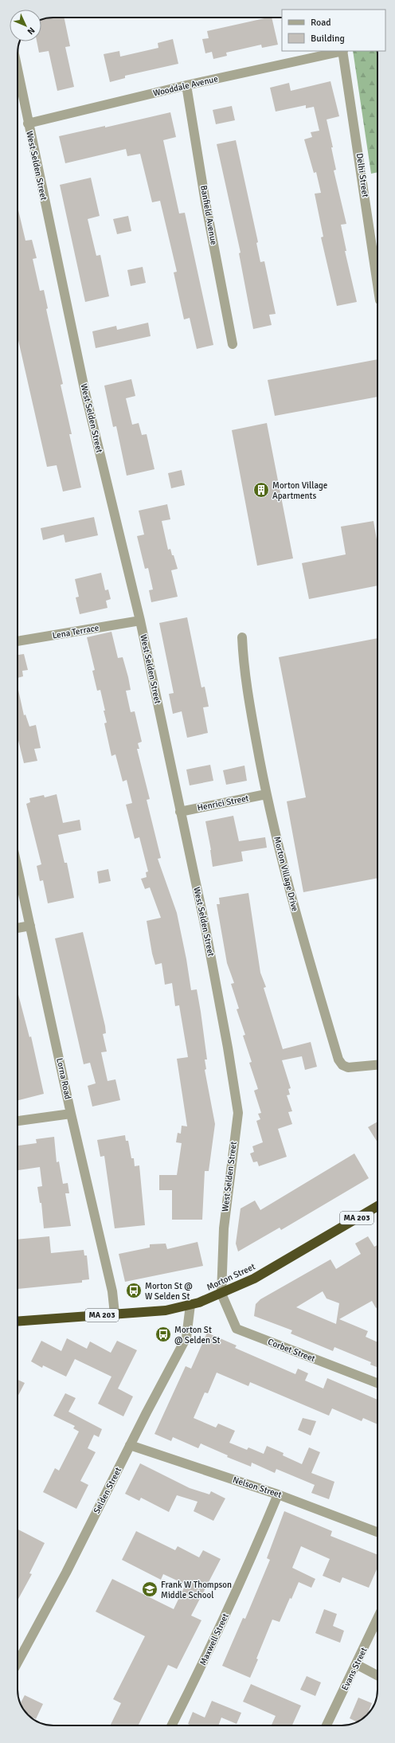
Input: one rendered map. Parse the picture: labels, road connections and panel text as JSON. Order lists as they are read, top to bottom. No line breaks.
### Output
{"streets":{"highway":["MA 203","Morton Street"],"street":["Wooddale Avenue","West Selden Street","Delhi Street","Banfield Avenue","Lena Terrace","Henrici Street","Morton Village Drive","Lorna Road","Corbet Street","Nelson Street","Selden Street","Maxwell Street","Evans Street"]},"crossings":[["Wooddale Avenue","West Selden Street"],["Wooddale Avenue","Banfield Avenue"],["West Selden Street","Lena Terrace"],["West Selden Street","Henrici Street"],["West Selden Street","Morton Street"],["West Selden Street","Corbet Street"],["Henrici Street","Morton Village Drive"],["Lorna Road","Morton Street"],["Morton Street","Corbet Street"],["Morton Street","Selden Street"],["Nelson Street","Selden Street"],["Nelson Street","Maxwell Street"]],"places":{"building":["Morton Village Apartments"],"bus stop":["Morton St @ W Selden St","Morton St @ Selden St"],"school or university":["Frank W Thompson Middle School"]},"legend":["Road","Building"],"north":"bottom right"}
